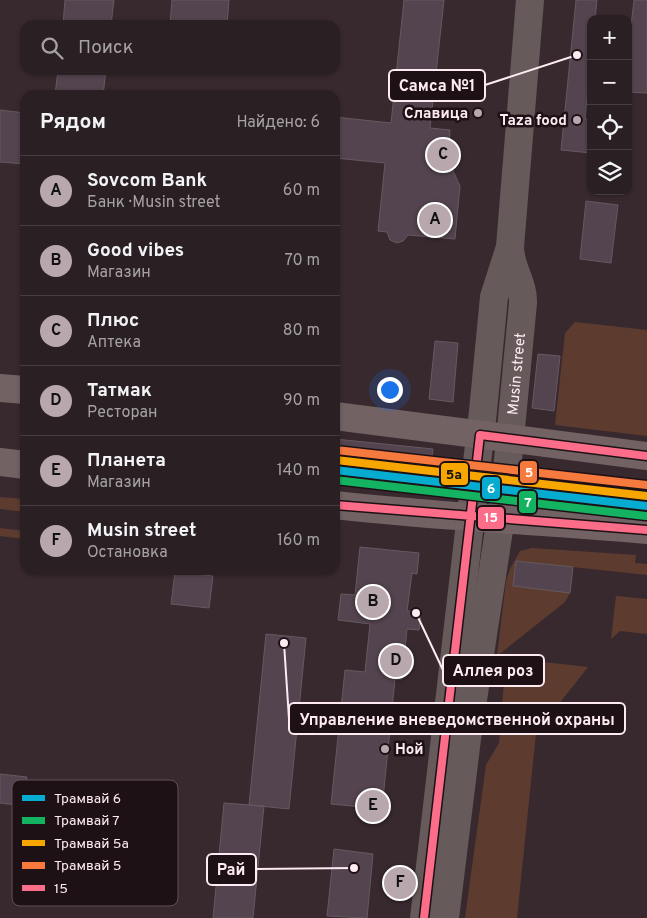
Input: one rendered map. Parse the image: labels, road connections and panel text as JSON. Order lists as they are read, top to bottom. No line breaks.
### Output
{"streets":{"street":["Musin street"]},"places":["Самса №1","Славица","Taza food","Аллея роз","Управление вневедомственной охраны","Ной","Рай"],"lines":["transit line 15","tram line 5","tram line 5а","tram line 6","tram line 7"],"legend":["Трамвай 6","Трамвай 7","Трамвай 5а","Трамвай 5","15"],"page":{"map_buttons":["+","−"],"search":"Поиск","heading":["Рядом","Найдено: 6"],"pins":["C","A","B","D","E","F"],"list":[{"mark":"A","name":"Sovcom Bank","note":"Банк · Musin street","value":"60 m"},{"mark":"B","name":"Good vibes","note":"Магазин","value":"70 m"},{"mark":"C","name":"Плюс","note":"Аптека","value":"80 m"},{"mark":"D","name":"Татмак","note":"Ресторан","value":"90 m"},{"mark":"E","name":"Планета","note":"Магазин","value":"140 m"},{"mark":"F","name":"Musin street","note":"Остановка","value":"160 m"}]}}
